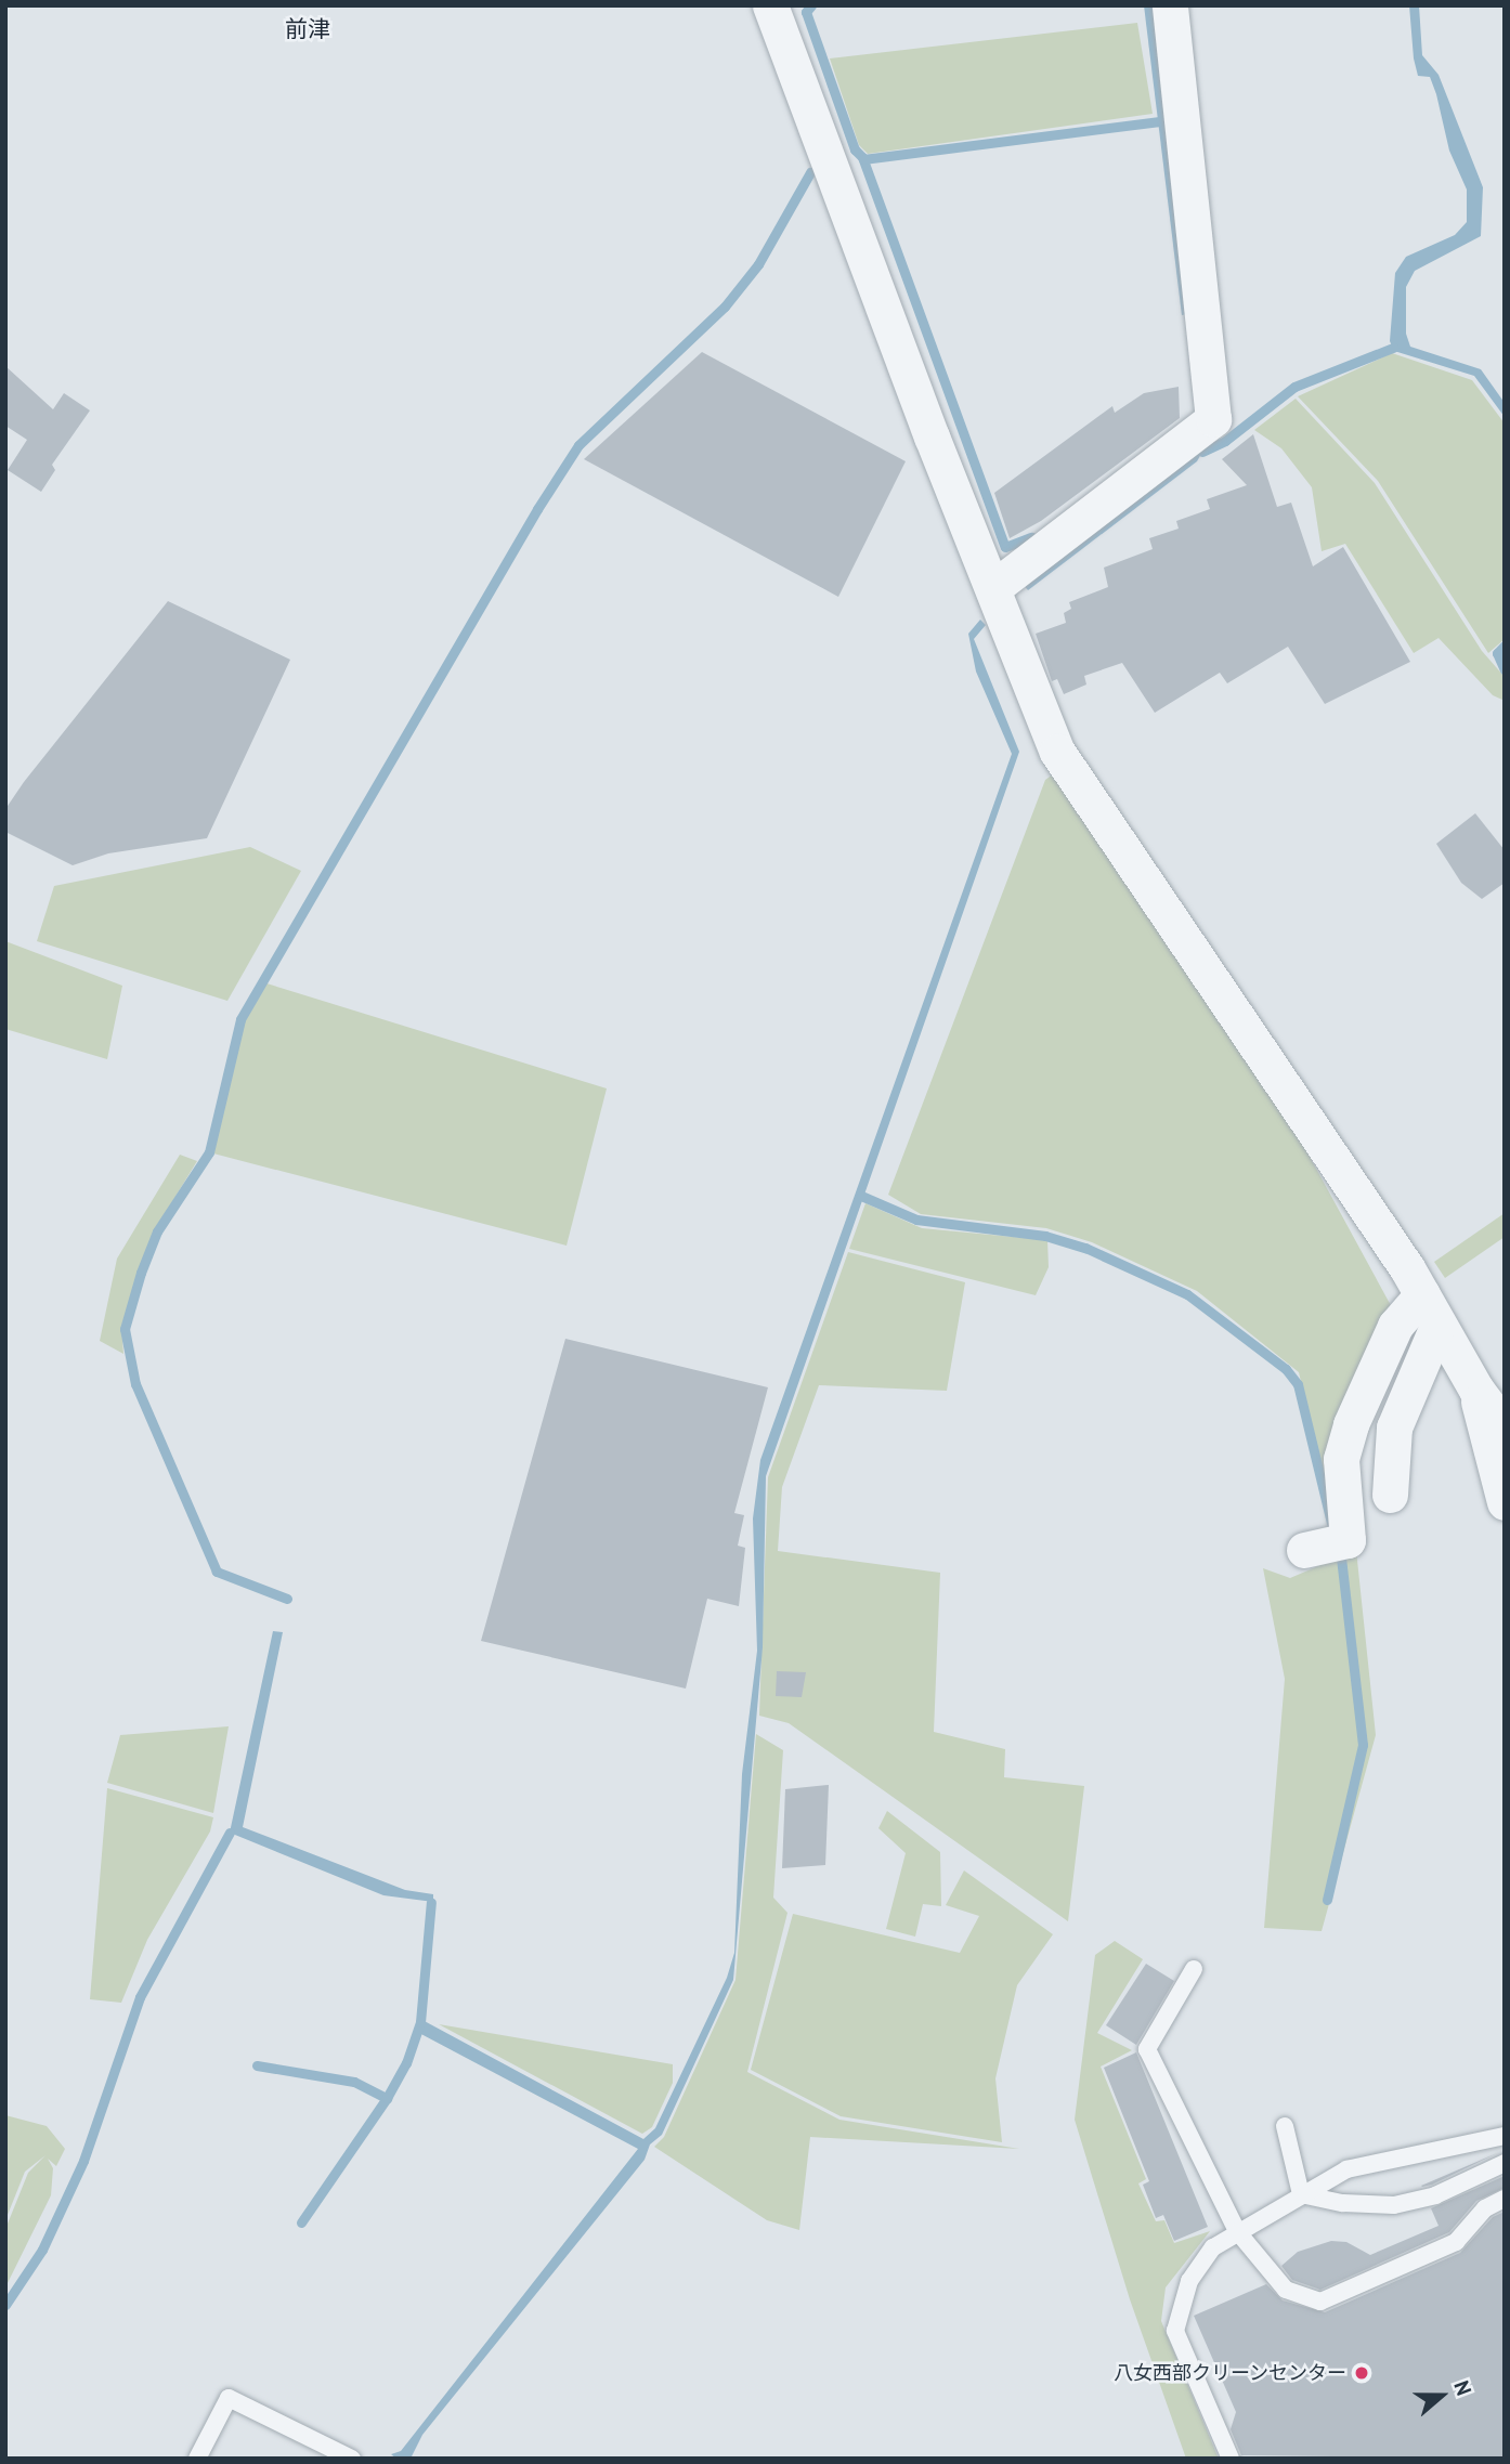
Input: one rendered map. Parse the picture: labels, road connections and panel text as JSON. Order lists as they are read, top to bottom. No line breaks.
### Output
{"districts":["前津"],"places":["八女西部クリーンセンター"],"north":"right"}
